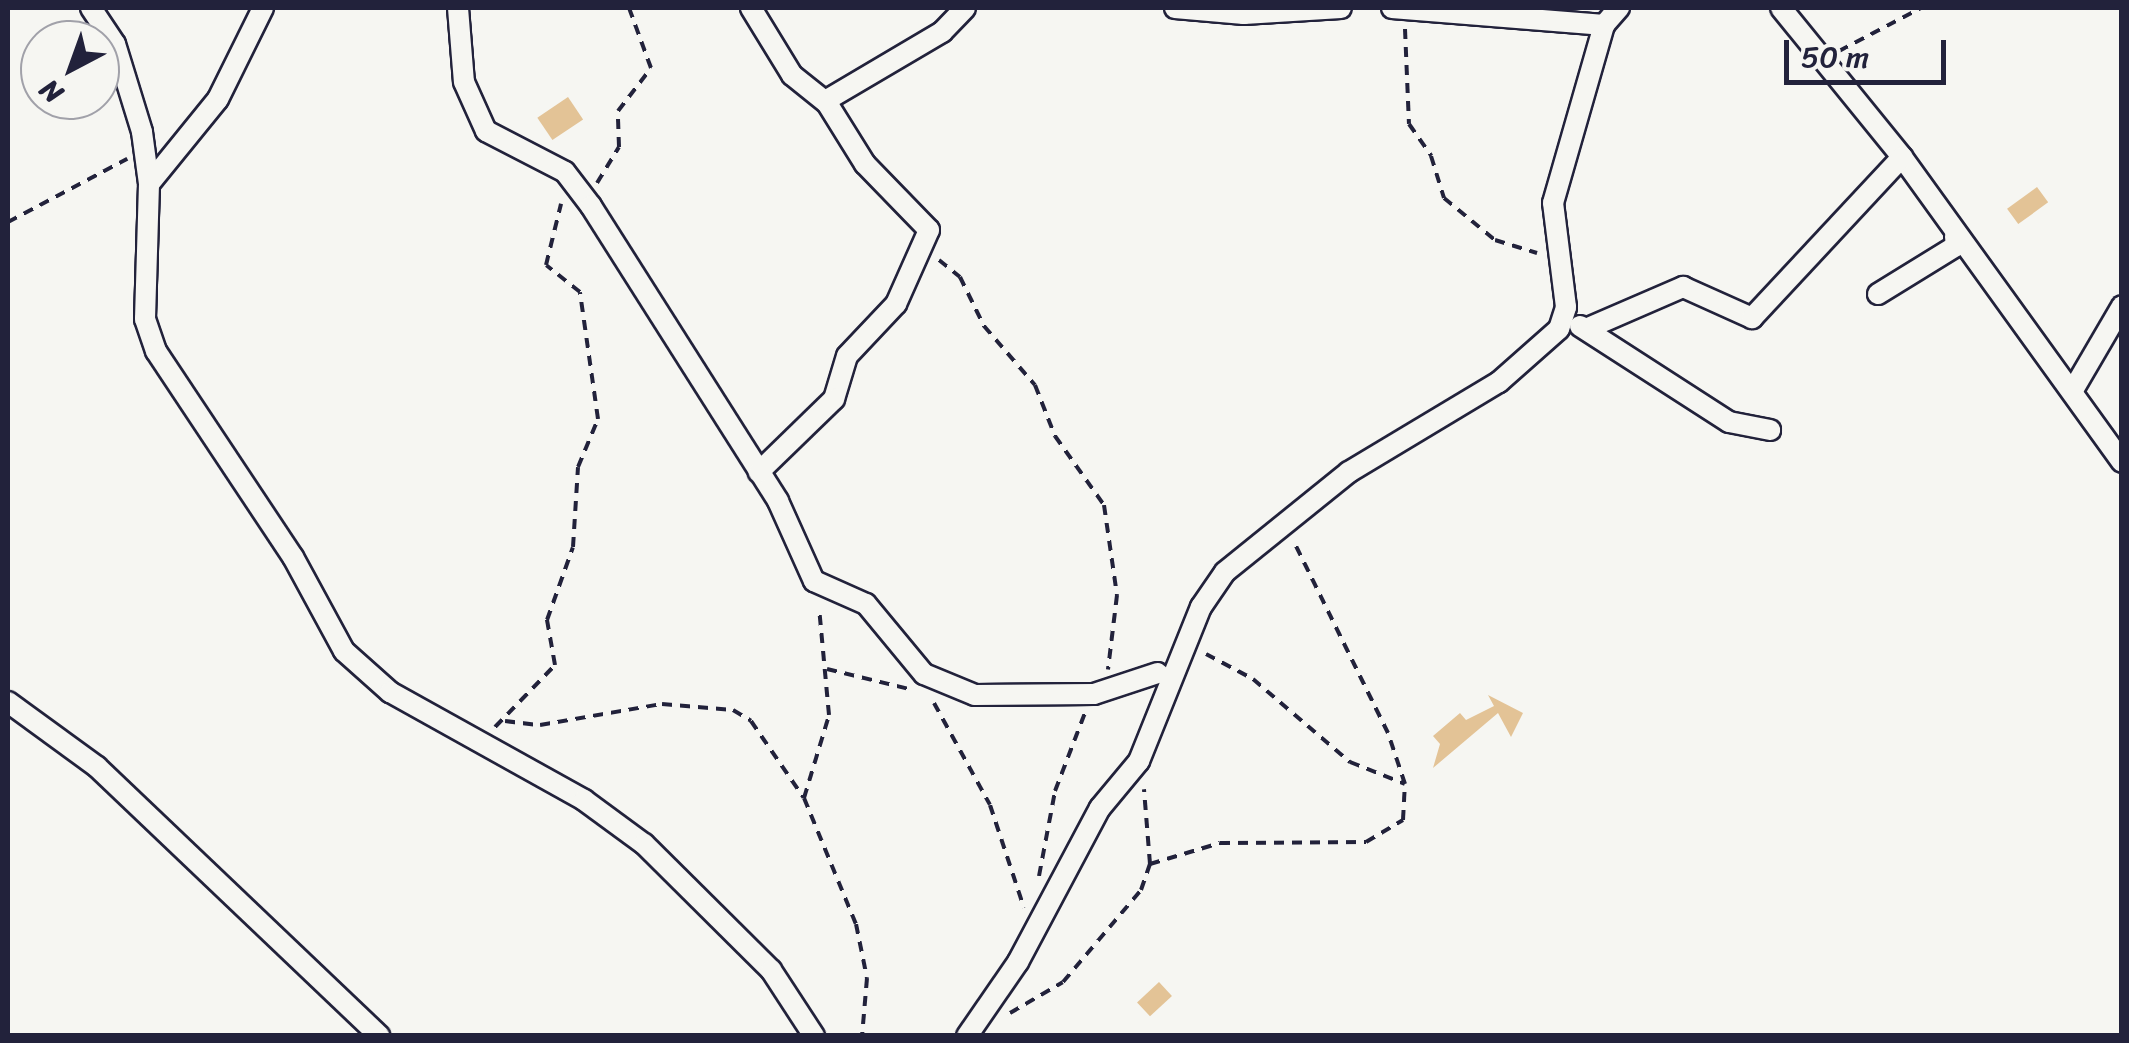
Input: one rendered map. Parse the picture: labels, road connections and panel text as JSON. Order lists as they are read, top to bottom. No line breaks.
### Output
{"scale_bar":"50 m","north":"bottom left"}
